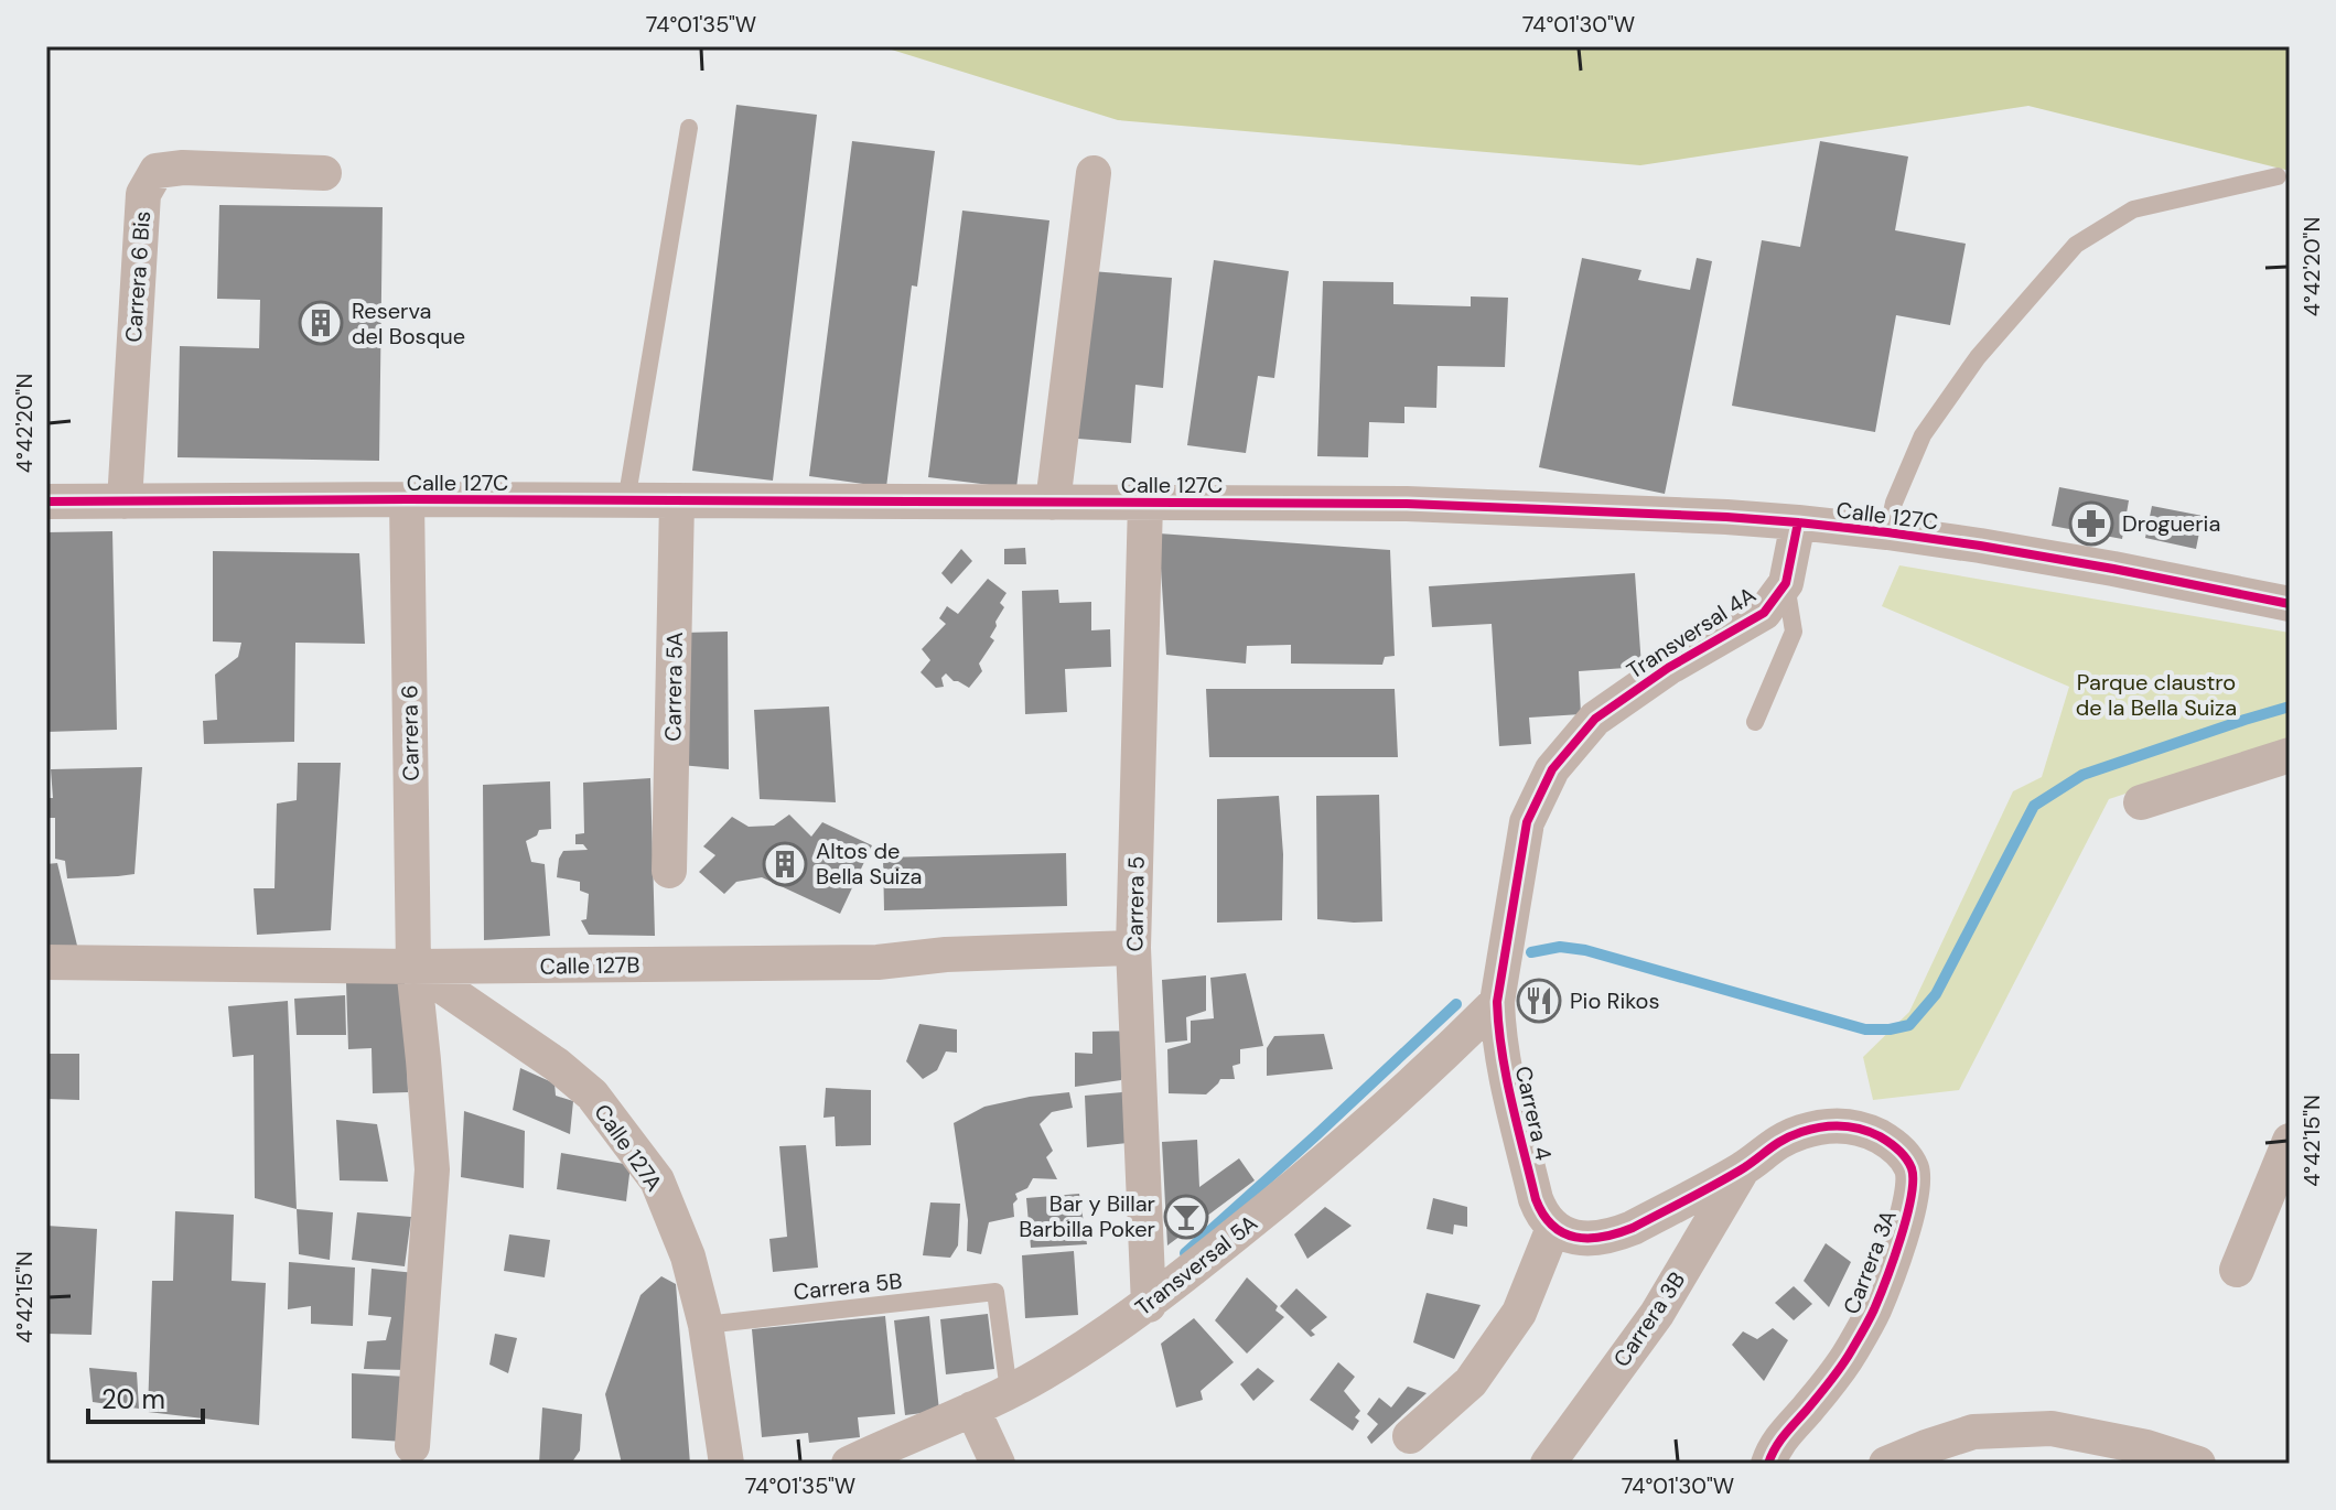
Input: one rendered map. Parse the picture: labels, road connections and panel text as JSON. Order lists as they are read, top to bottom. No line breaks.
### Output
{"streets":{"street":["Carrera 6 Bis","Calle 127C","Transversal 4A","Carrera 5A","Carrera 6","Carrera 5","Calle 127B","Carrera 4","Calle 127A","Carrera 3A","Transversal 5A","Carrera 3B"],"lane":["Carrera 5B"]},"crossings":[["Carrera 6 Bis","Calle 127C"],["Calle 127C","Transversal 4A"],["Calle 127C","Carrera 5A"],["Calle 127C","Carrera 6"],["Calle 127C","Carrera 5"],["Transversal 4A","Carrera 4"],["Transversal 4A","Transversal 5A"],["Carrera 6","Calle 127B"],["Carrera 6","Calle 127A"],["Carrera 5","Calle 127B"],["Carrera 5","Transversal 5A"],["Calle 127B","Calle 127A"],["Carrera 4","Transversal 5A"],["Calle 127A","Carrera 5B"],["Carrera 3A","Carrera 3B"],["Transversal 5A","Carrera 5B"]],"parks":["Parque claustro de la Bella Suiza"],"places":{"building":["Reserva del Bosque","Altos de Bella Suiza"],"pharmacy":["Drogueria"],"restaurant":["Pio Rikos"],"bar":["Bar y Billar Barbilla Poker"]},"scale_bar":"20 m","coordinates":["74°01'35\"W","74°01'30\"W","4°42'20\"N","4°42'15\"N"]}
